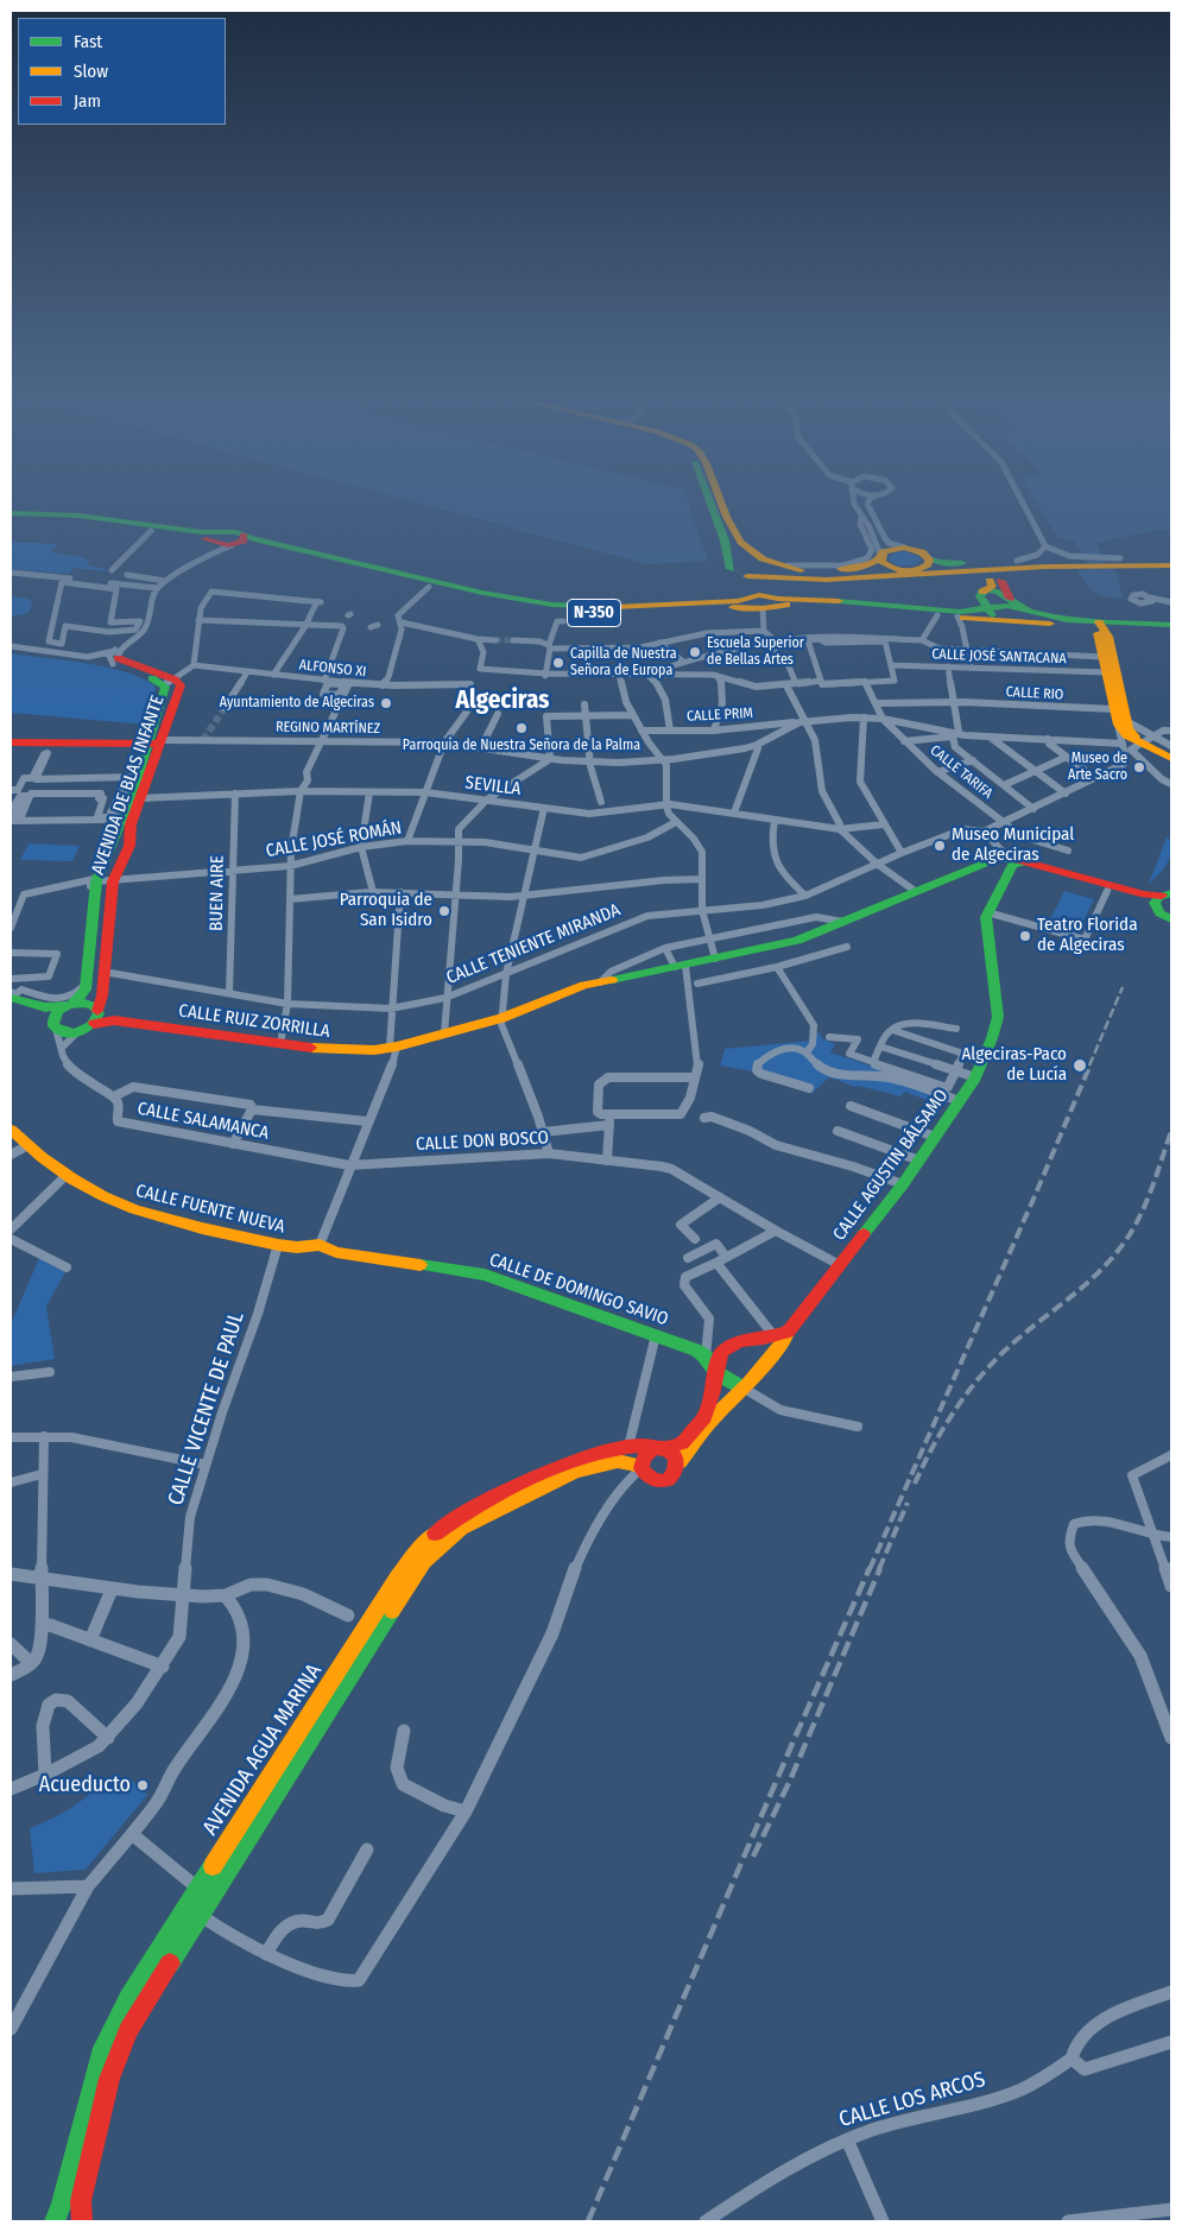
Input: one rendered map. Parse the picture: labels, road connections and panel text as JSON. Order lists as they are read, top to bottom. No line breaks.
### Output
{"streets":{"main road":["N-350","AVENIDA DE BLAS INFANTE","CALLE RUIZ ZORRILLA","CALLE AGUSTIN BÁLSAMO","CALLE FUENTE NUEVA","CALLE DE DOMINGO SAVIO","AVENIDA AGUA MARINA"],"street":["CALLE JOSÉ SANTACANA","ALFONSO XI","CALLE RIO","CALLE PRIM","REGINO MARTÍNEZ","CALLE TARIFA","SEVILLA","CALLE JOSÉ ROMÁN","BUEN AIRE","CALLE TENIENTE MIRANDA","CALLE SALAMANCA","CALLE DON BOSCO","CALLE VICENTE DE PAUL","CALLE LOS ARCOS"]},"crossings":[["CALLE RIO","CALLE TARIFA"],["CALLE PRIM","REGINO MARTÍNEZ"],["CALLE PRIM","CALLE TARIFA"],["REGINO MARTÍNEZ","AVENIDA DE BLAS INFANTE"],["AVENIDA DE BLAS INFANTE","SEVILLA"],["AVENIDA DE BLAS INFANTE","CALLE JOSÉ ROMÁN"],["AVENIDA DE BLAS INFANTE","CALLE TENIENTE MIRANDA"],["AVENIDA DE BLAS INFANTE","CALLE RUIZ ZORRILLA"],["AVENIDA DE BLAS INFANTE","CALLE SALAMANCA"],["SEVILLA","BUEN AIRE"],["CALLE JOSÉ ROMÁN","BUEN AIRE"],["BUEN AIRE","CALLE TENIENTE MIRANDA"],["CALLE RUIZ ZORRILLA","CALLE SALAMANCA"],["CALLE RUIZ ZORRILLA","CALLE AGUSTIN BÁLSAMO"],["CALLE SALAMANCA","CALLE DON BOSCO"],["CALLE DON BOSCO","CALLE AGUSTIN BÁLSAMO"],["CALLE FUENTE NUEVA","CALLE DE DOMINGO SAVIO"],["CALLE FUENTE NUEVA","CALLE VICENTE DE PAUL"]],"districts":["Algeciras"],"places":["Escuela Superior de Bellas Artes","Capilla de Nuestra Señora de Europa","Ayuntamiento de Algeciras","Parroquia de Nuestra Señora de la Palma","Museo de Arte Sacro","Museo Municipal de Algeciras","Parroquia de San Isidro","Teatro Florida de Algeciras","Algeciras-Paco de Lucía","Acueducto"],"legend":["Fast","Slow","Jam"]}
